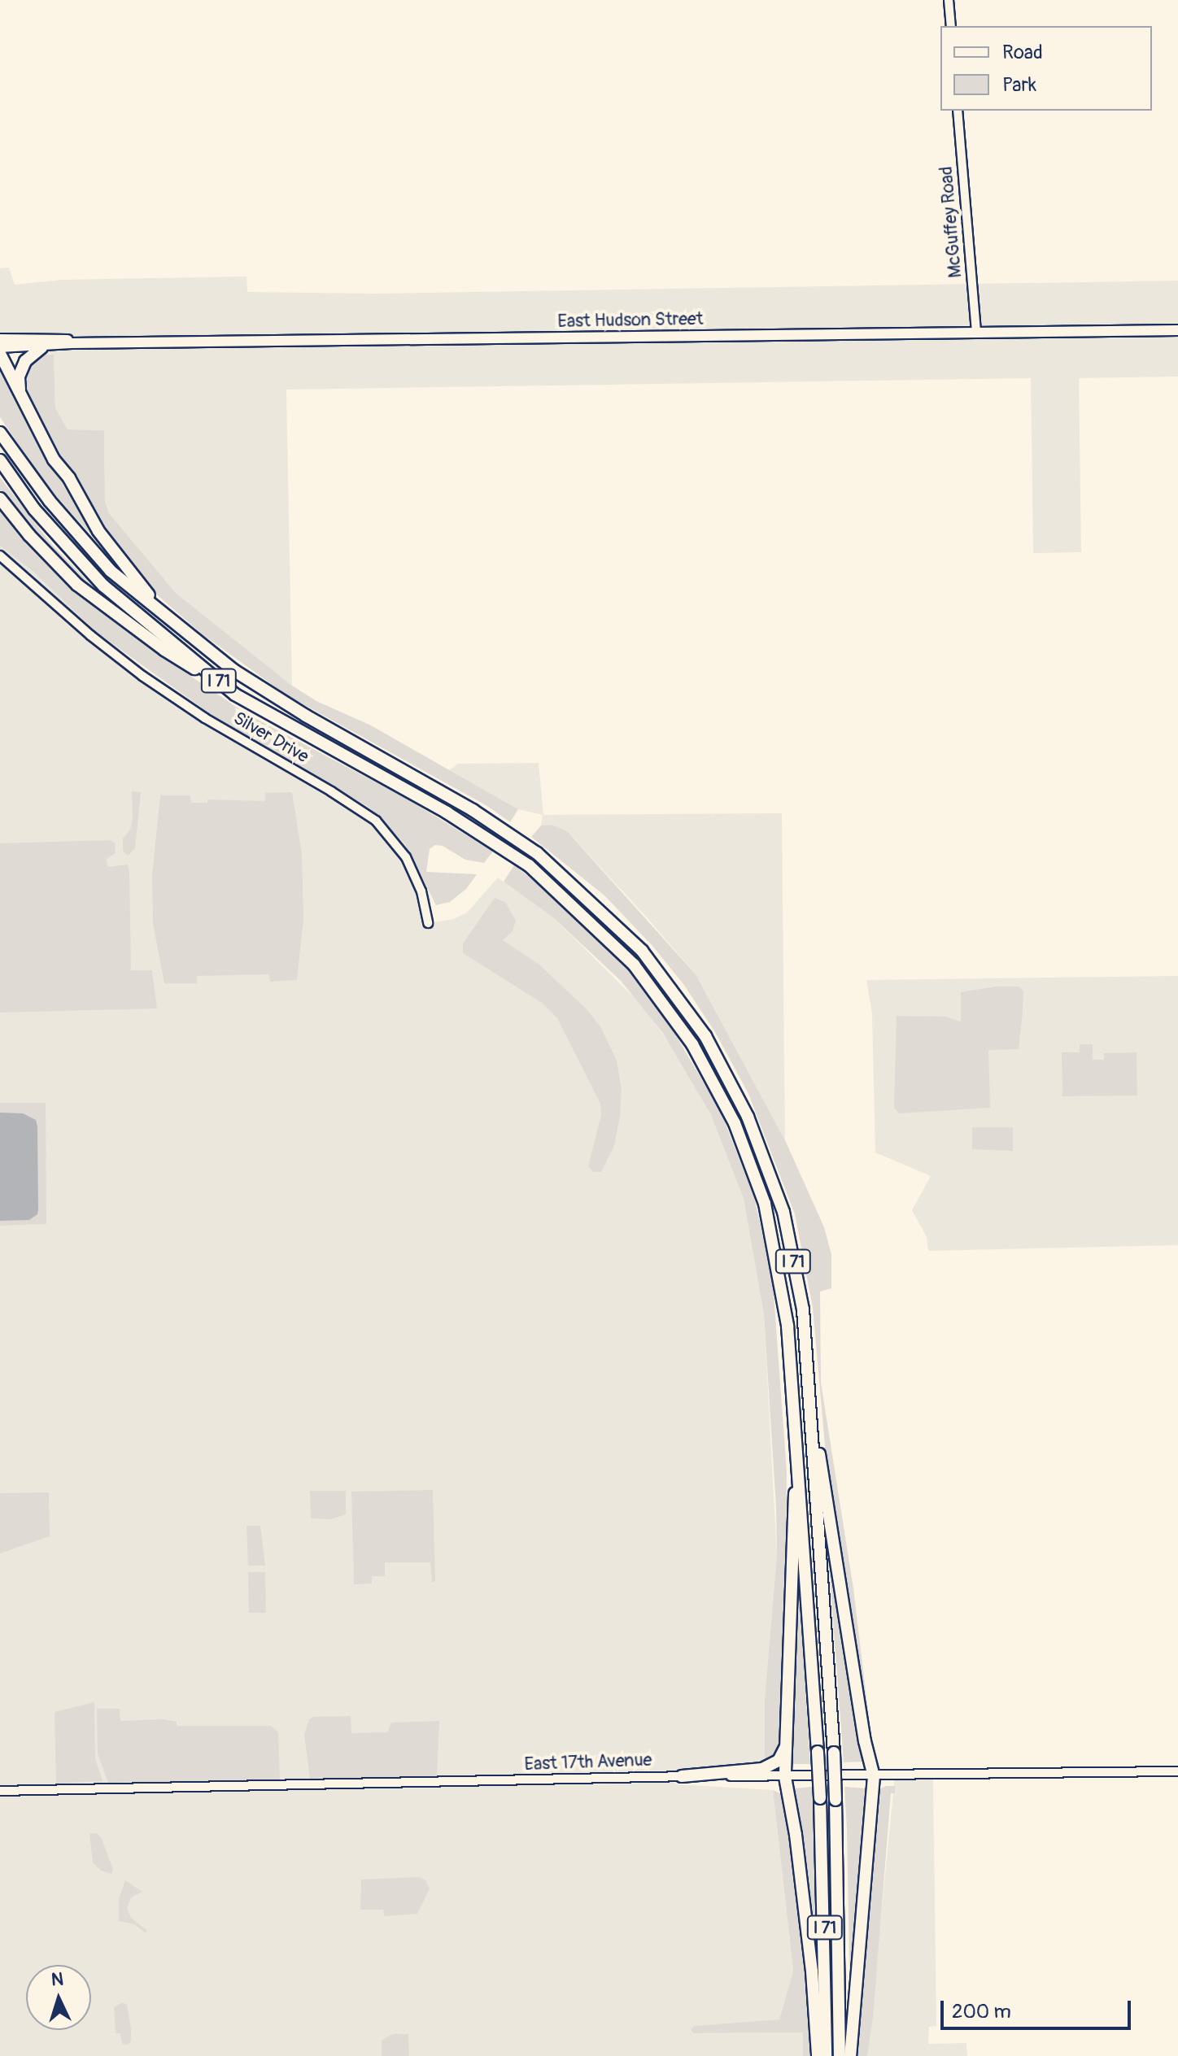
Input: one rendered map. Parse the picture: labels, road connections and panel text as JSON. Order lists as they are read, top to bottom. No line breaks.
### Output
{"streets":{"highway":["I 71"],"main road":["East Hudson Street"],"street":["McGuffey Road","Silver Drive","East 17th Avenue"]},"crossings":[["McGuffey Road","East Hudson Street"]],"legend":["Road","Park"],"scale_bar":"200 m","north":"top"}
